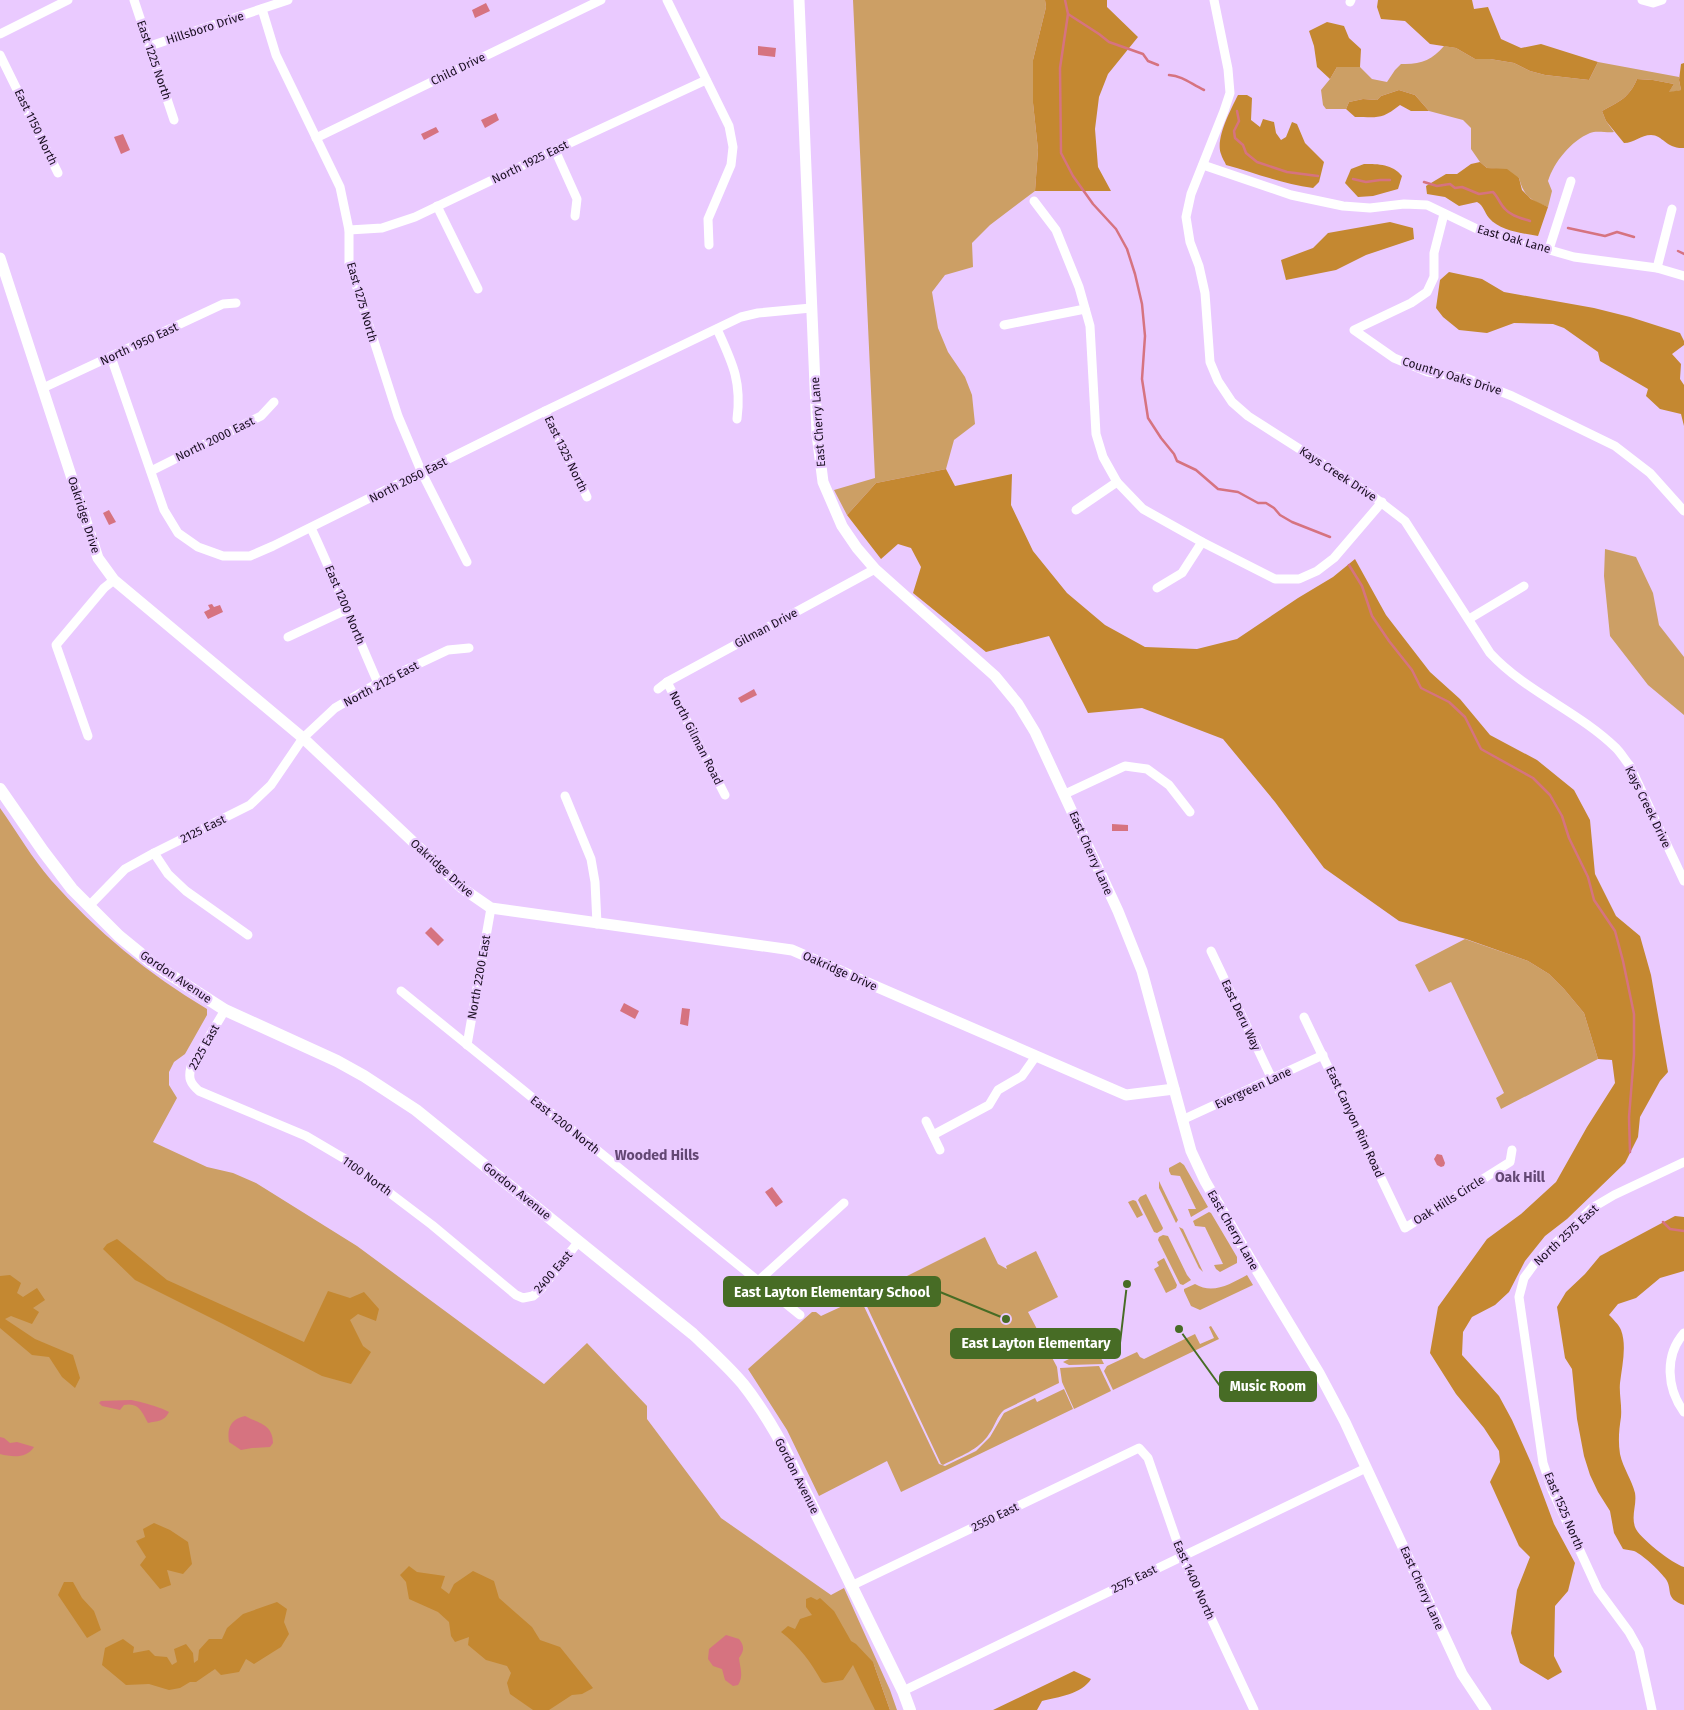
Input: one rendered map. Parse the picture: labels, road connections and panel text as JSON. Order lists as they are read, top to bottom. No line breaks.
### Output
{"streets":{"main road":["Gordon Avenue"],"street":["Hillsboro Drive","East 1225 North","Child Drive","East 1150 North","North 1925 East","East Oak Lane","East 1275 North","North 1950 East","Country Oaks Drive","East Cherry Lane","North 2000 East","East 1325 North","Kays Creek Drive","North 2050 East","Oakridge Drive","East 1200 North","Gilman Drive","North 2125 East","North Gilman Road","2125 East","North 2200 East","East Deru Way","2225 East","Evergreen Lane","East Canyon Rim Road","1100 North","Oak Hills Circle","North 2575 East","2400 East","East 1525 North","2550 East","2575 East","East 1400 North"]},"crossings":[["Hillsboro Drive","East 1225 North"],["Hillsboro Drive","East 1275 North"],["Child Drive","East 1275 North"],["North 1925 East","East 1275 North"],["East Oak Lane","Country Oaks Drive"],["East Oak Lane","Kays Creek Drive"],["East 1275 North","North 2050 East"],["North 1950 East","North 2050 East"],["North 1950 East","Oakridge Drive"],["East Cherry Lane","North 2050 East"],["East Cherry Lane","Oakridge Drive"],["East Cherry Lane","Gilman Drive"],["East Cherry Lane","Evergreen Lane"],["East Cherry Lane","2575 East"],["North 2000 East","North 2050 East"],["East 1325 North","North 2050 East"],["North 2050 East","East 1200 North"],["Oakridge Drive","North 2125 East"],["Oakridge Drive","2125 East"],["Oakridge Drive","North 2200 East"],["East 1200 North","North 2125 East"],["East 1200 North","North 2200 East"],["Gilman Drive","North Gilman Road"],["North 2125 East","2125 East"],["2125 East","Gordon Avenue"],["Gordon Avenue","2225 East"],["Gordon Avenue","2400 East"],["Gordon Avenue","2550 East"],["Gordon Avenue","2575 East"],["East Deru Way","Evergreen Lane"],["2225 East","1100 North"],["Evergreen Lane","East Canyon Rim Road"],["East Canyon Rim Road","Oak Hills Circle"],["1100 North","2400 East"],["North 2575 East","East 1525 North"],["2550 East","East 1400 North"],["2575 East","East 1400 North"]],"districts":["Wooded Hills","Oak Hill"],"places":["East Layton Elementary","East Layton Elementary School","Music Room"]}
